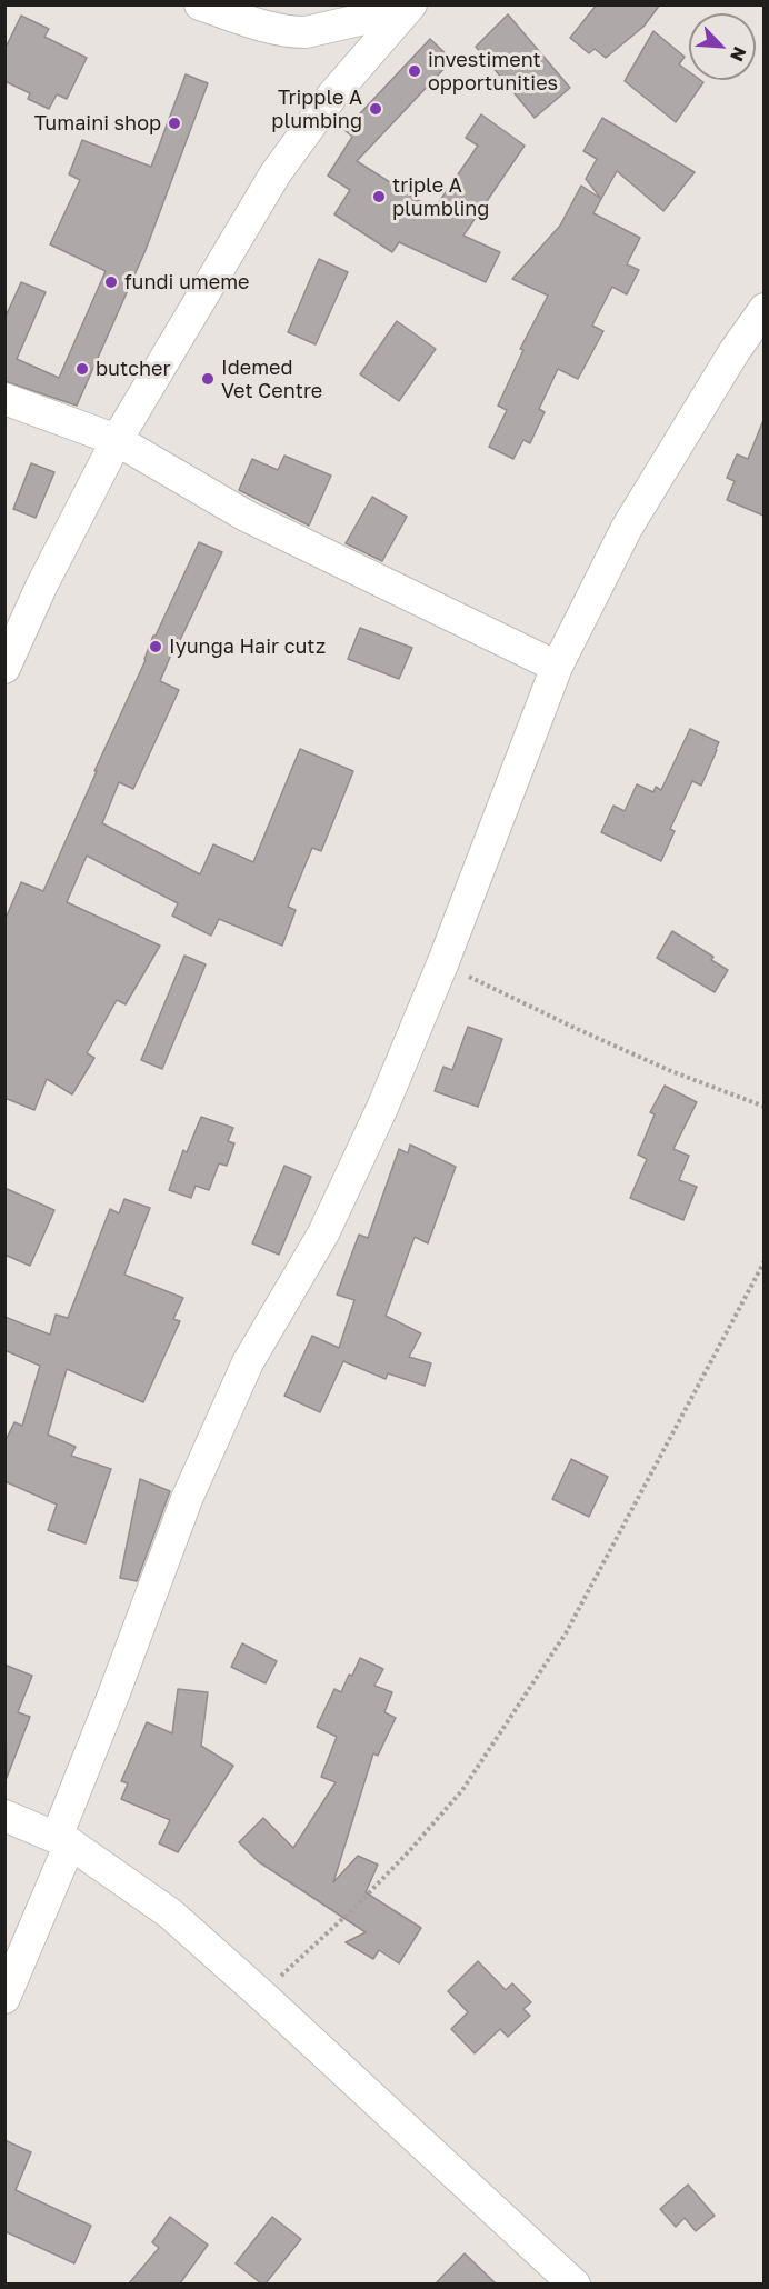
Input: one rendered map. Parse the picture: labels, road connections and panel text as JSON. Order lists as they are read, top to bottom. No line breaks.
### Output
{"places":["investiment opportunities","Tripple A plumbing","Tumaini shop","triple A plumbling","fundi umeme","butcher","Idemed Vet Centre","Iyunga Hair cutz"],"north":"bottom right"}
